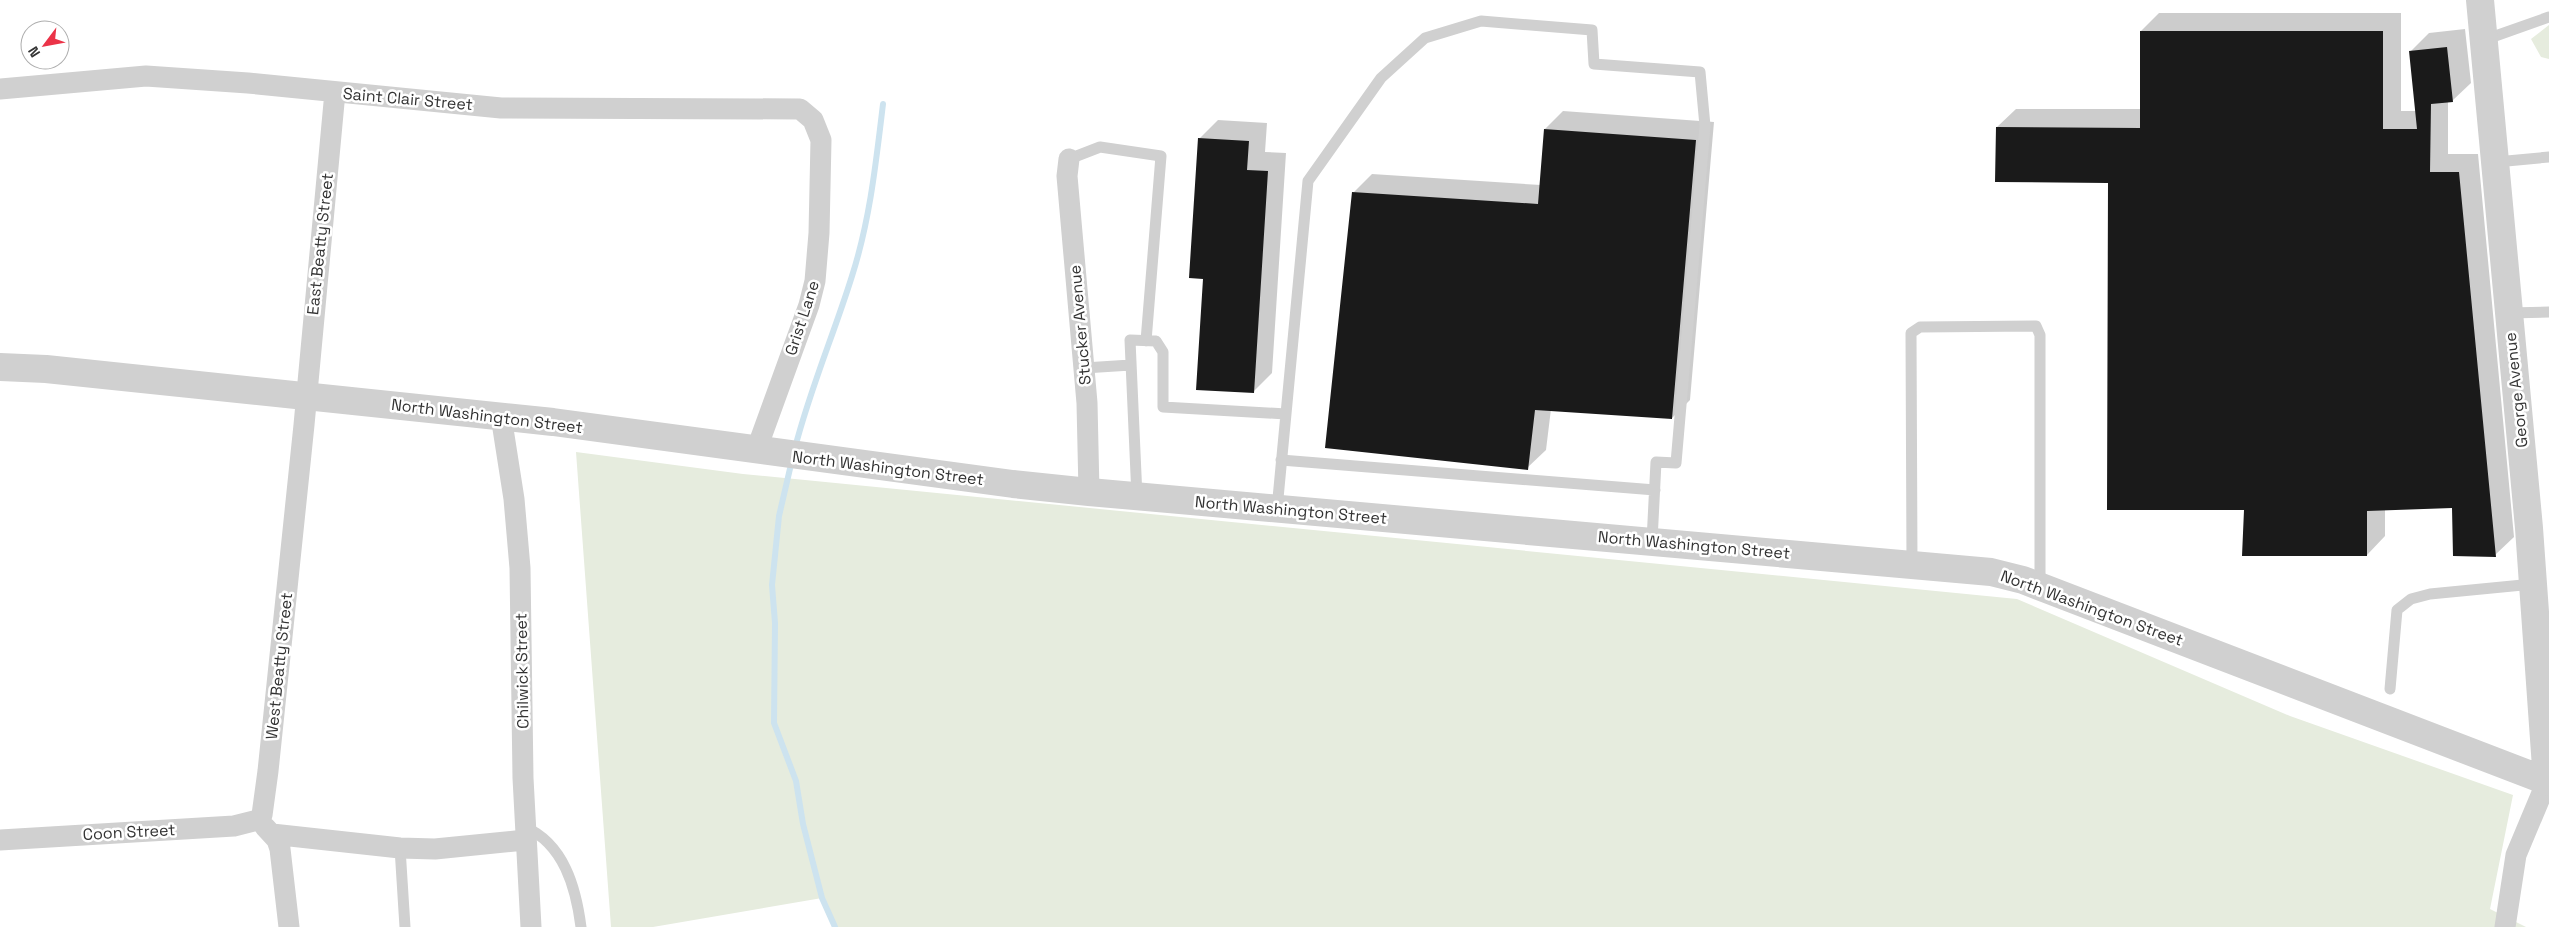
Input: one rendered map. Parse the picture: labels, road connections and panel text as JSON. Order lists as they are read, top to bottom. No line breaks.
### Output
{"streets":{"street":["Saint Clair Street","East Beatty Street","Grist Lane","Stucker Avenue","George Avenue","North Washington Street","West Beatty Street","Chilwick Street","Coon Street"]},"crossings":[["Saint Clair Street","East Beatty Street"],["Saint Clair Street","Grist Lane"],["East Beatty Street","North Washington Street"],["East Beatty Street","West Beatty Street"],["Grist Lane","North Washington Street"],["Stucker Avenue","North Washington Street"],["George Avenue","North Washington Street"],["North Washington Street","West Beatty Street"],["North Washington Street","Chilwick Street"],["West Beatty Street","Coon Street"],["Chilwick Street","Coon Street"]],"north":"bottom left"}
